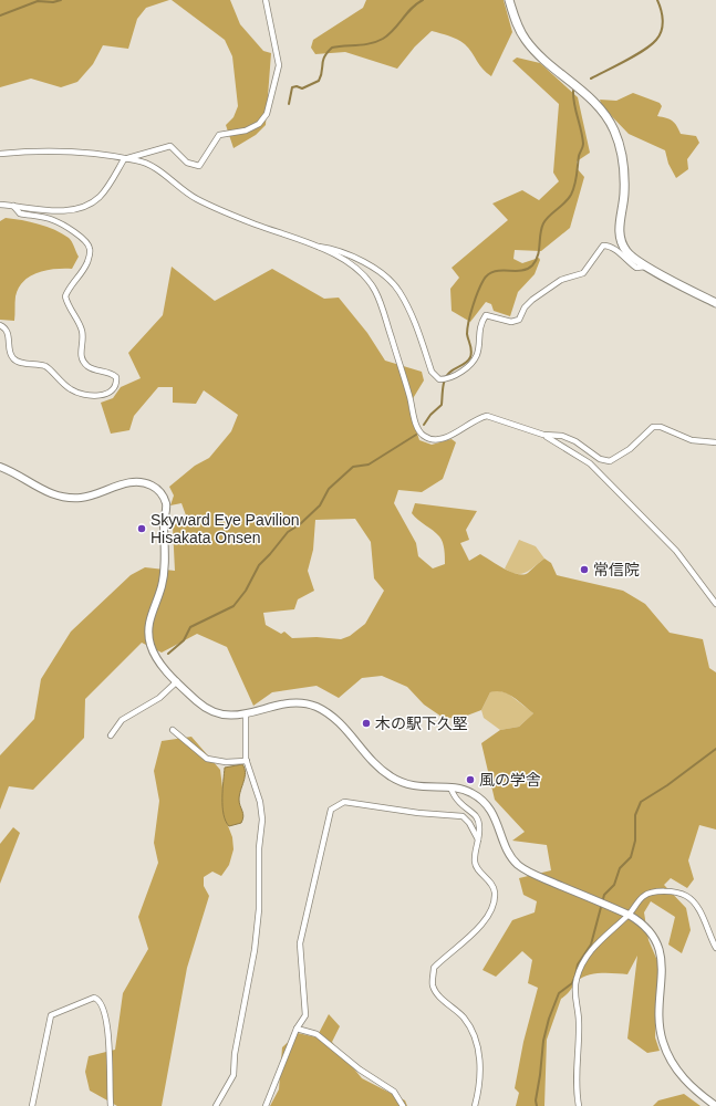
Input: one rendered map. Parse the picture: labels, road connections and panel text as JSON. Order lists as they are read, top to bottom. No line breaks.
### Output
{"places":["Skyward Eye Pavilion Hisakata Onsen","常信院","木の駅下久堅","風の学舎"]}
